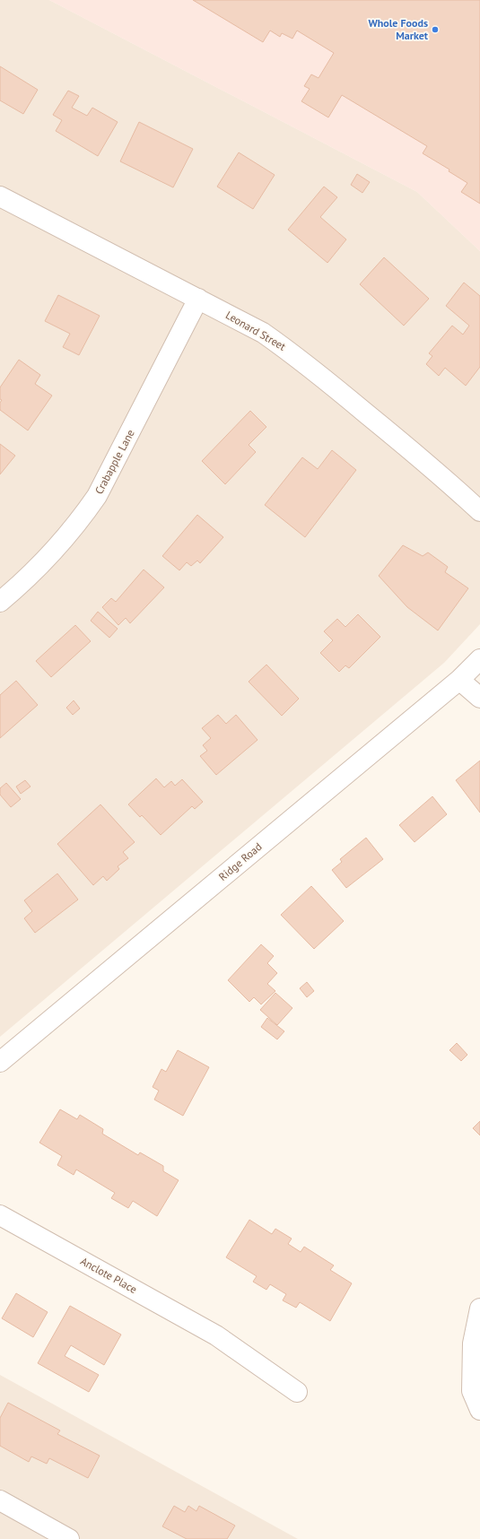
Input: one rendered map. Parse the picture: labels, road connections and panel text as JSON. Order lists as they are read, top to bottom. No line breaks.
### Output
{"streets":{"street":["Leonard Street","Crabapple Lane","Ridge Road","Anclote Place"]},"crossings":[["Leonard Street","Crabapple Lane"]],"places":["Whole Foods Market"]}
